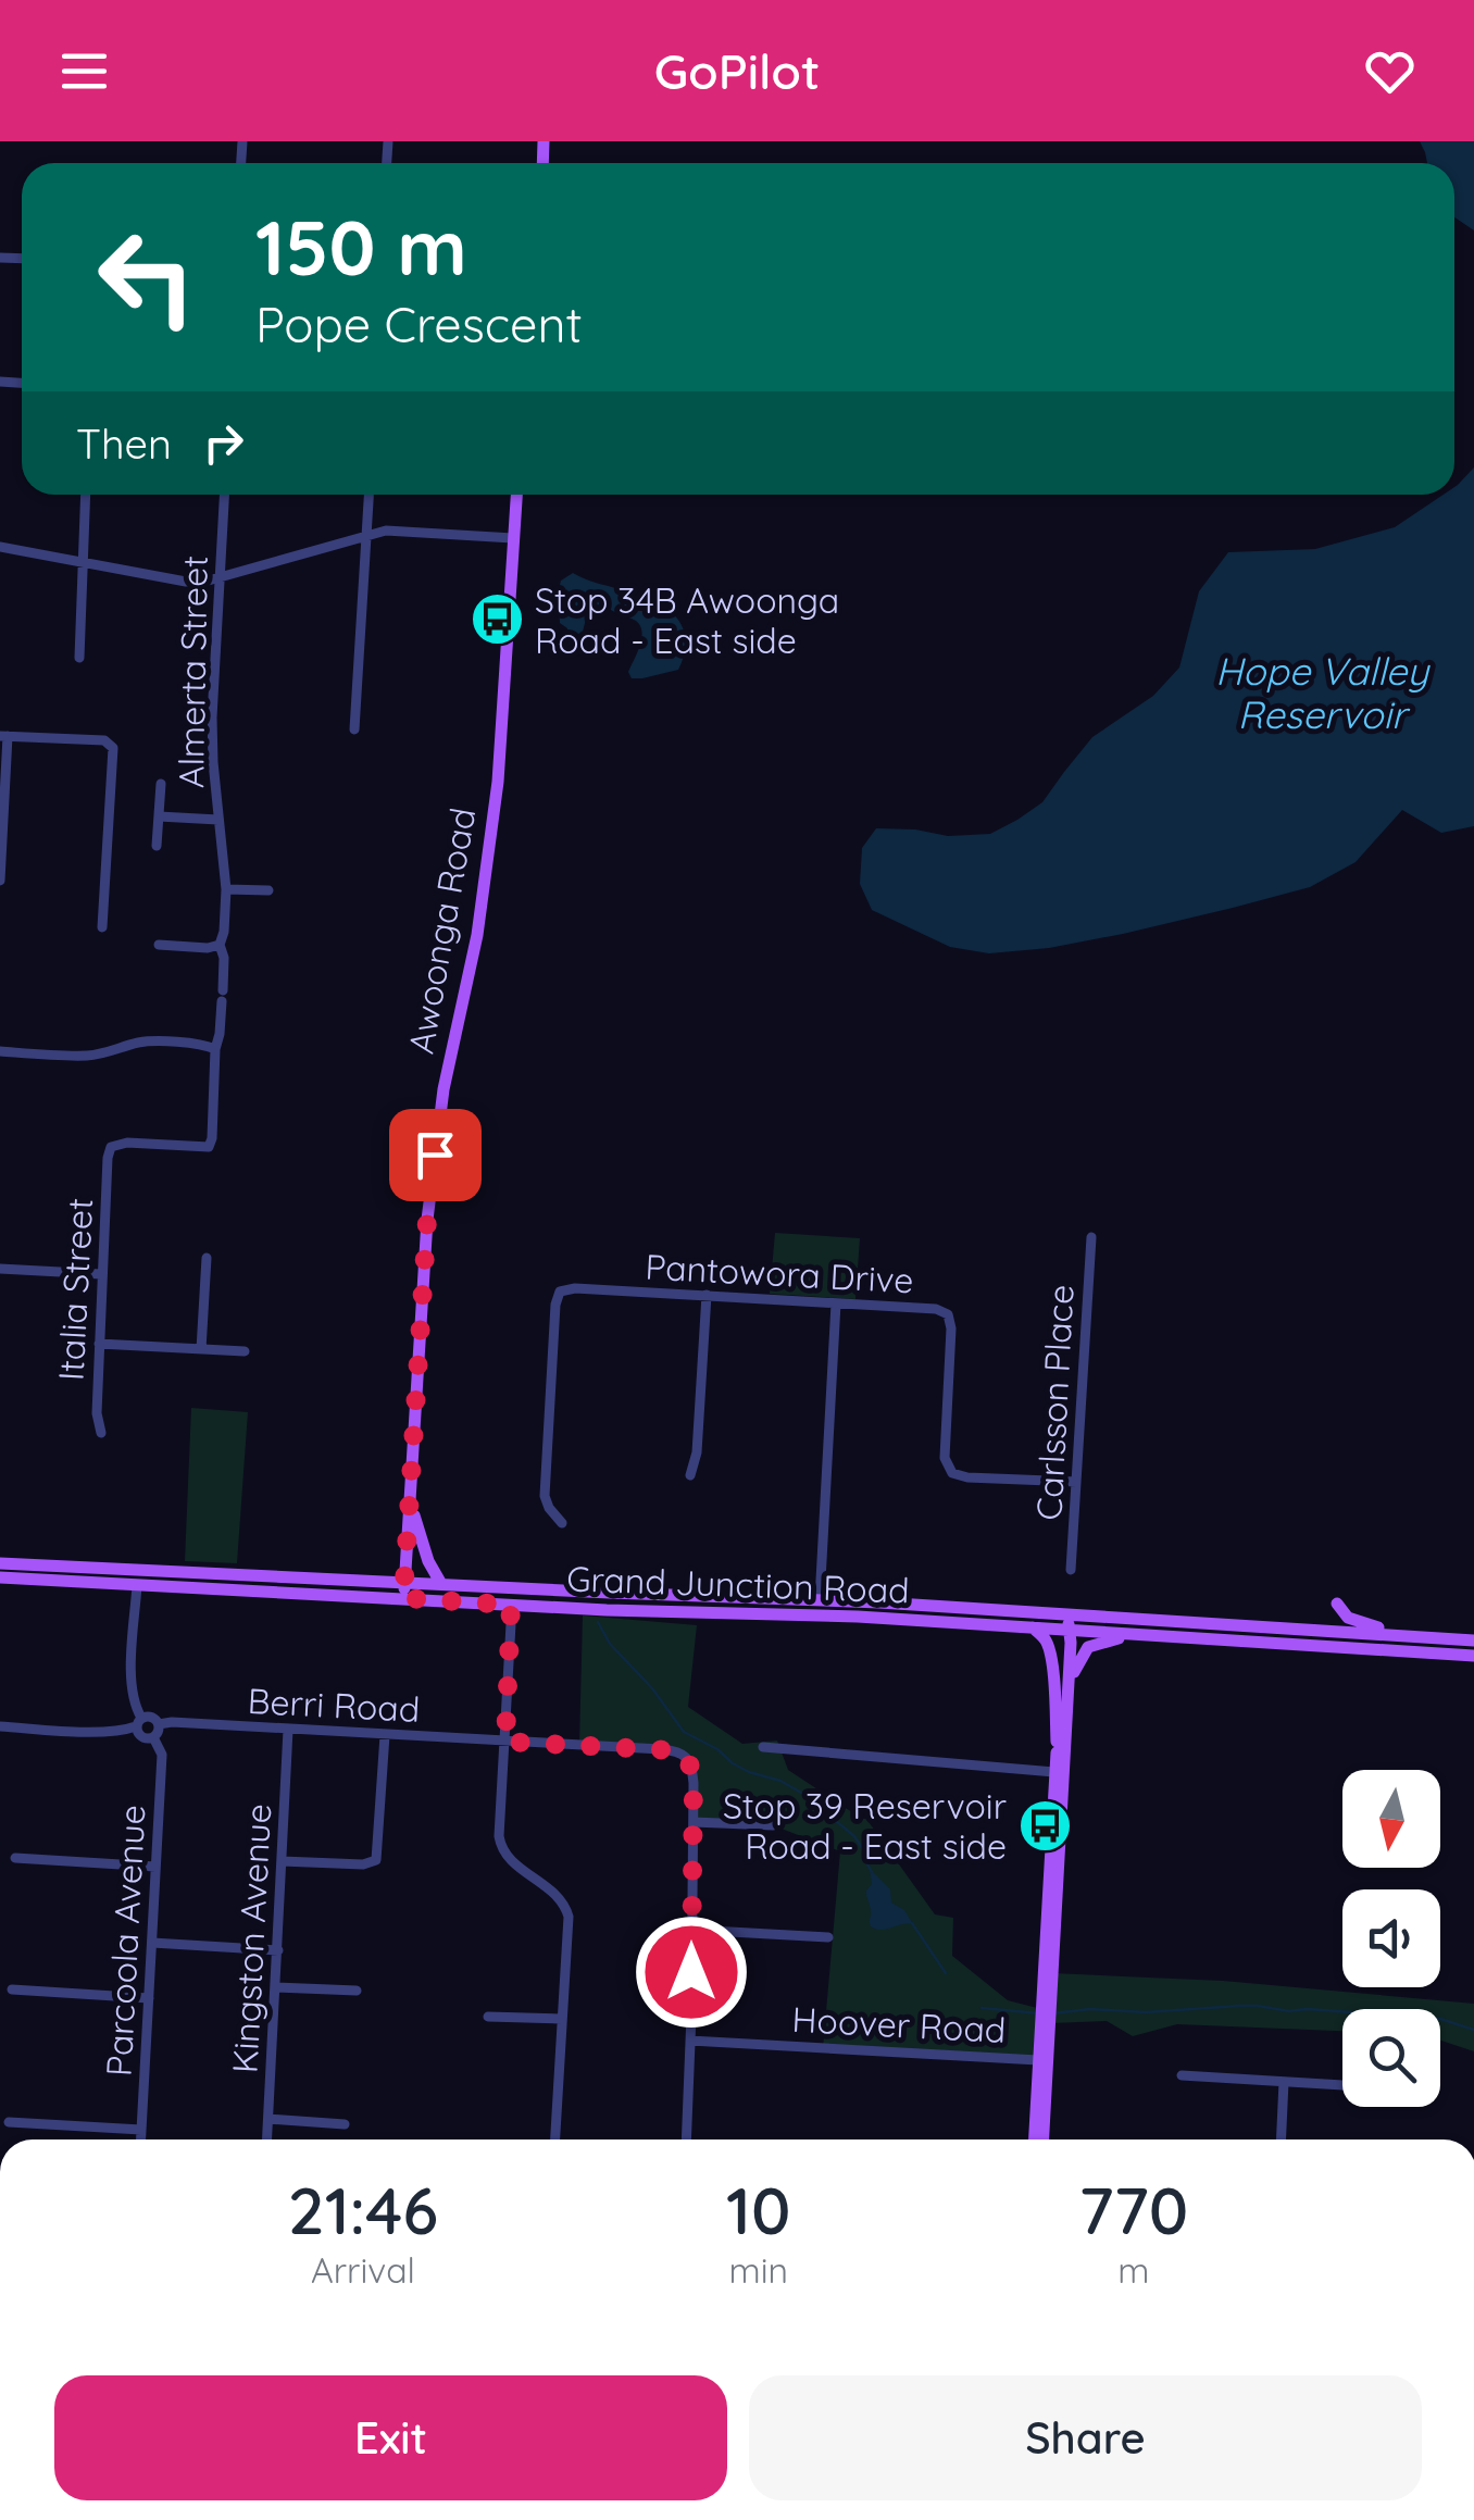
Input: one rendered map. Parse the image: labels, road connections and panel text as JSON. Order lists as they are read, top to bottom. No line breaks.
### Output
{"streets":{"main road":["Awoonga Road","Grand Junction Road"],"street":["Almerta Street","Pantowora Drive","Italia Street","Carlsson Place","Berri Road","Kingston Avenue","Parcoola Avenue","Hoover Road"]},"crossings":[["Almerta Street","Italia Street"],["Awoonga Road","Grand Junction Road"],["Pantowora Drive","Carlsson Place"],["Berri Road","Kingston Avenue"],["Berri Road","Parcoola Avenue"],["Berri Road","Hoover Road"]],"water":["Hope Valley Reservoir"],"places":{"bus stop":["Stop 34B Awoonga Road - East side","Stop 39 Reservoir Road - East side"]},"north":"bottom","page":{"header":"GoPilot","turn":["150 m","Pope Crescent"],"then":"Then","eta":["21:46","Arrival","10","min","770","m"],"buttons":["Exit","Share"]}}
